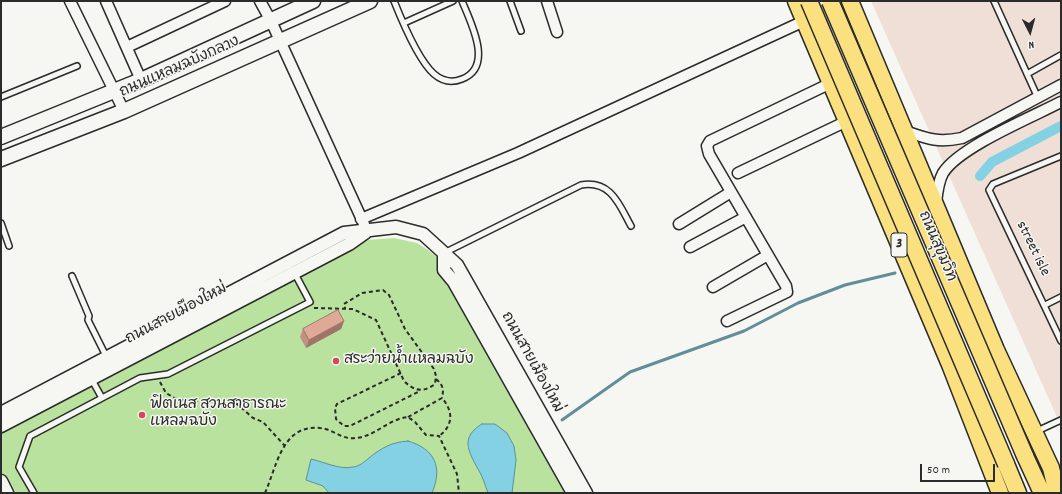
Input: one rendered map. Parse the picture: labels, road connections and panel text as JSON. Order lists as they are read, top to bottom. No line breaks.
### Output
{"streets":{"highway":["3","ถนนสุขุมวิท"],"main road":["ถนนแหลมฉบังกลาง"],"street":["ถนนสายเมืองใหม่"],"lane":["street isle"]},"places":["สระว่ายน้ำแหลมฉบัง","ฟิตเนส สวนสาธารณะ แหลมฉบัง"],"scale_bar":"50 m","north":"bottom"}
